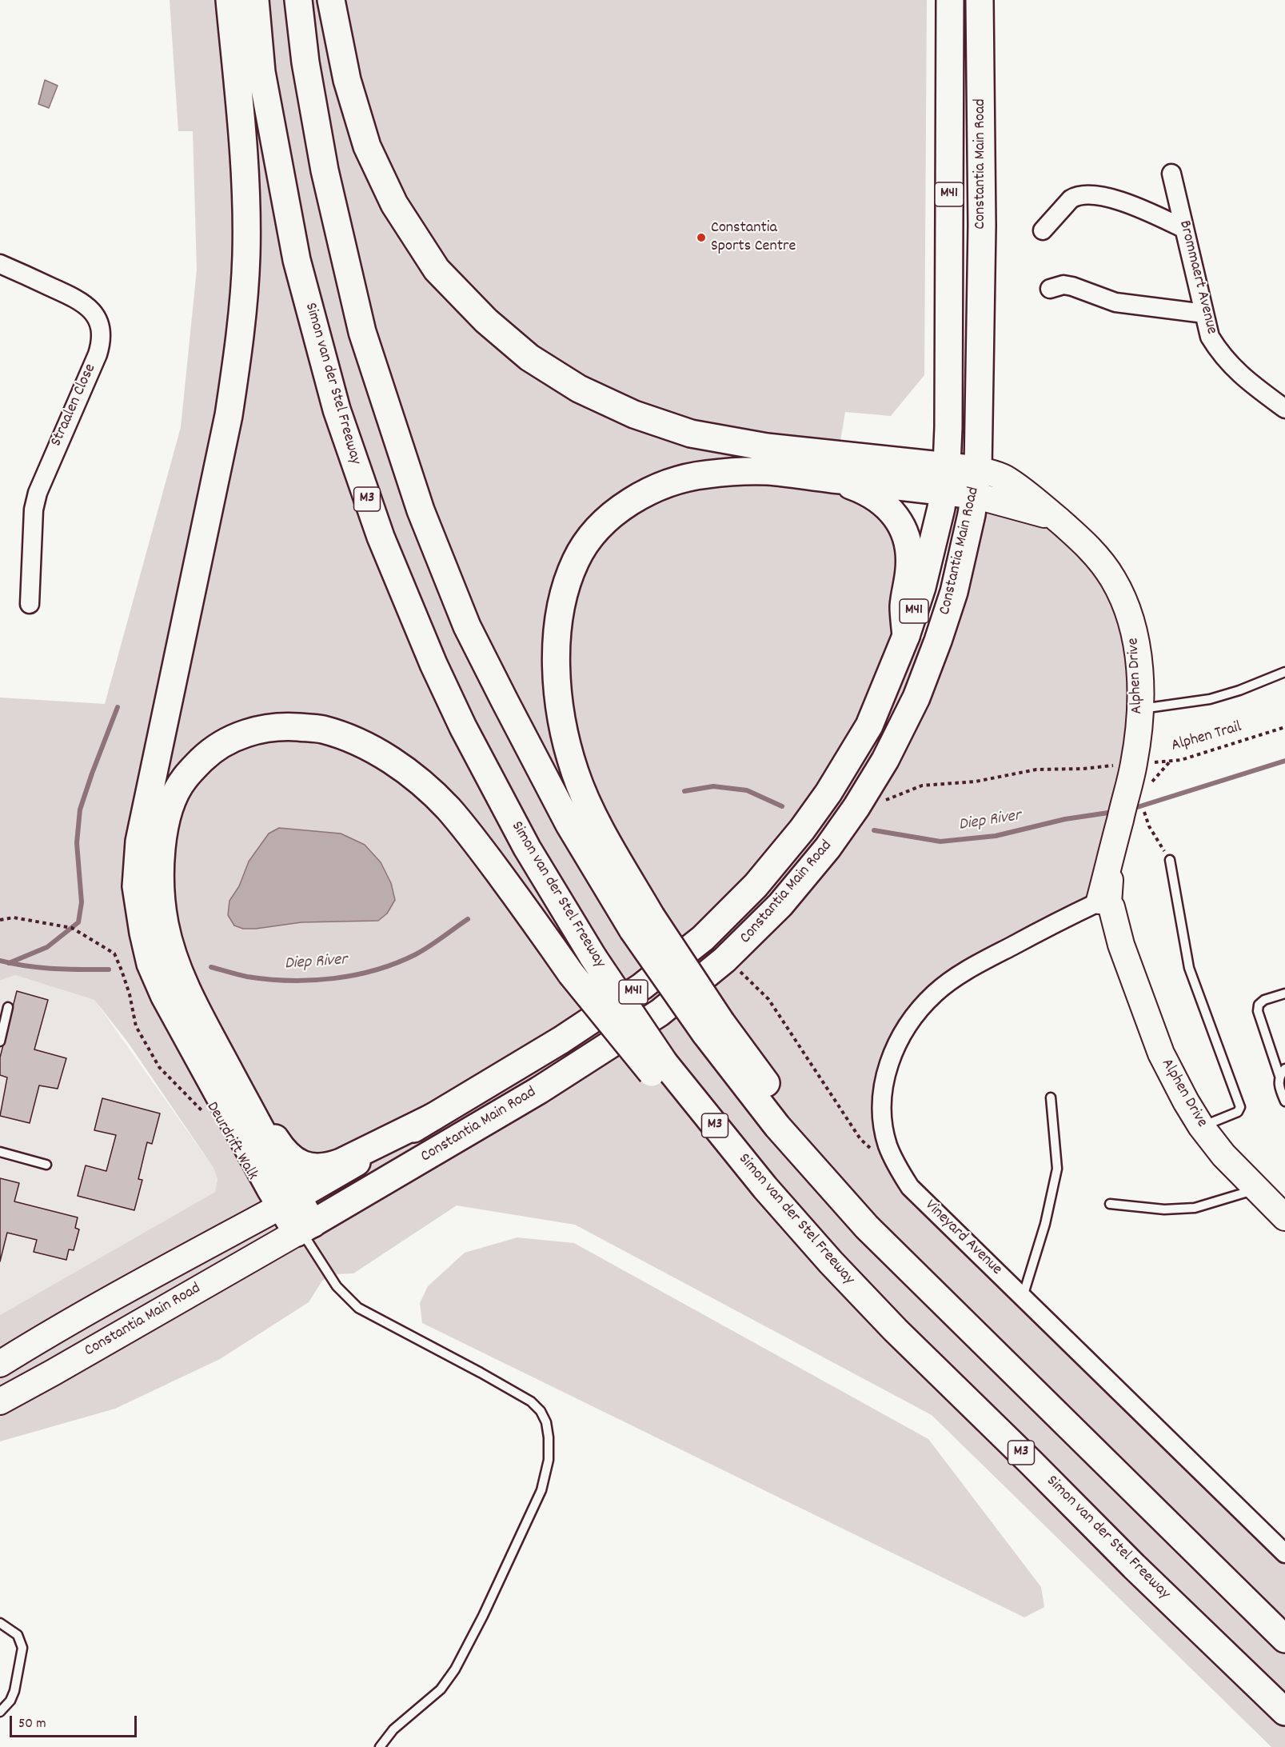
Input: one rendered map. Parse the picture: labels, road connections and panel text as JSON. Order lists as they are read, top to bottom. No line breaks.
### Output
{"streets":{"main road":["Constantia Main Road","M41","Simon van der Stel Freeway","M3"],"street":["Brommaert Avenue","Straalen Close","Alphen Drive","Vineyard Avenue"],"path":["Alphen Trail","Deurdrift Walk"]},"crossings":[["Constantia Main Road","Alphen Drive"],["Alphen Drive","Alphen Trail"],["Alphen Drive","Vineyard Avenue"]],"water":["Diep River"],"places":["Constantia Sports Centre"],"scale_bar":"50 m"}
